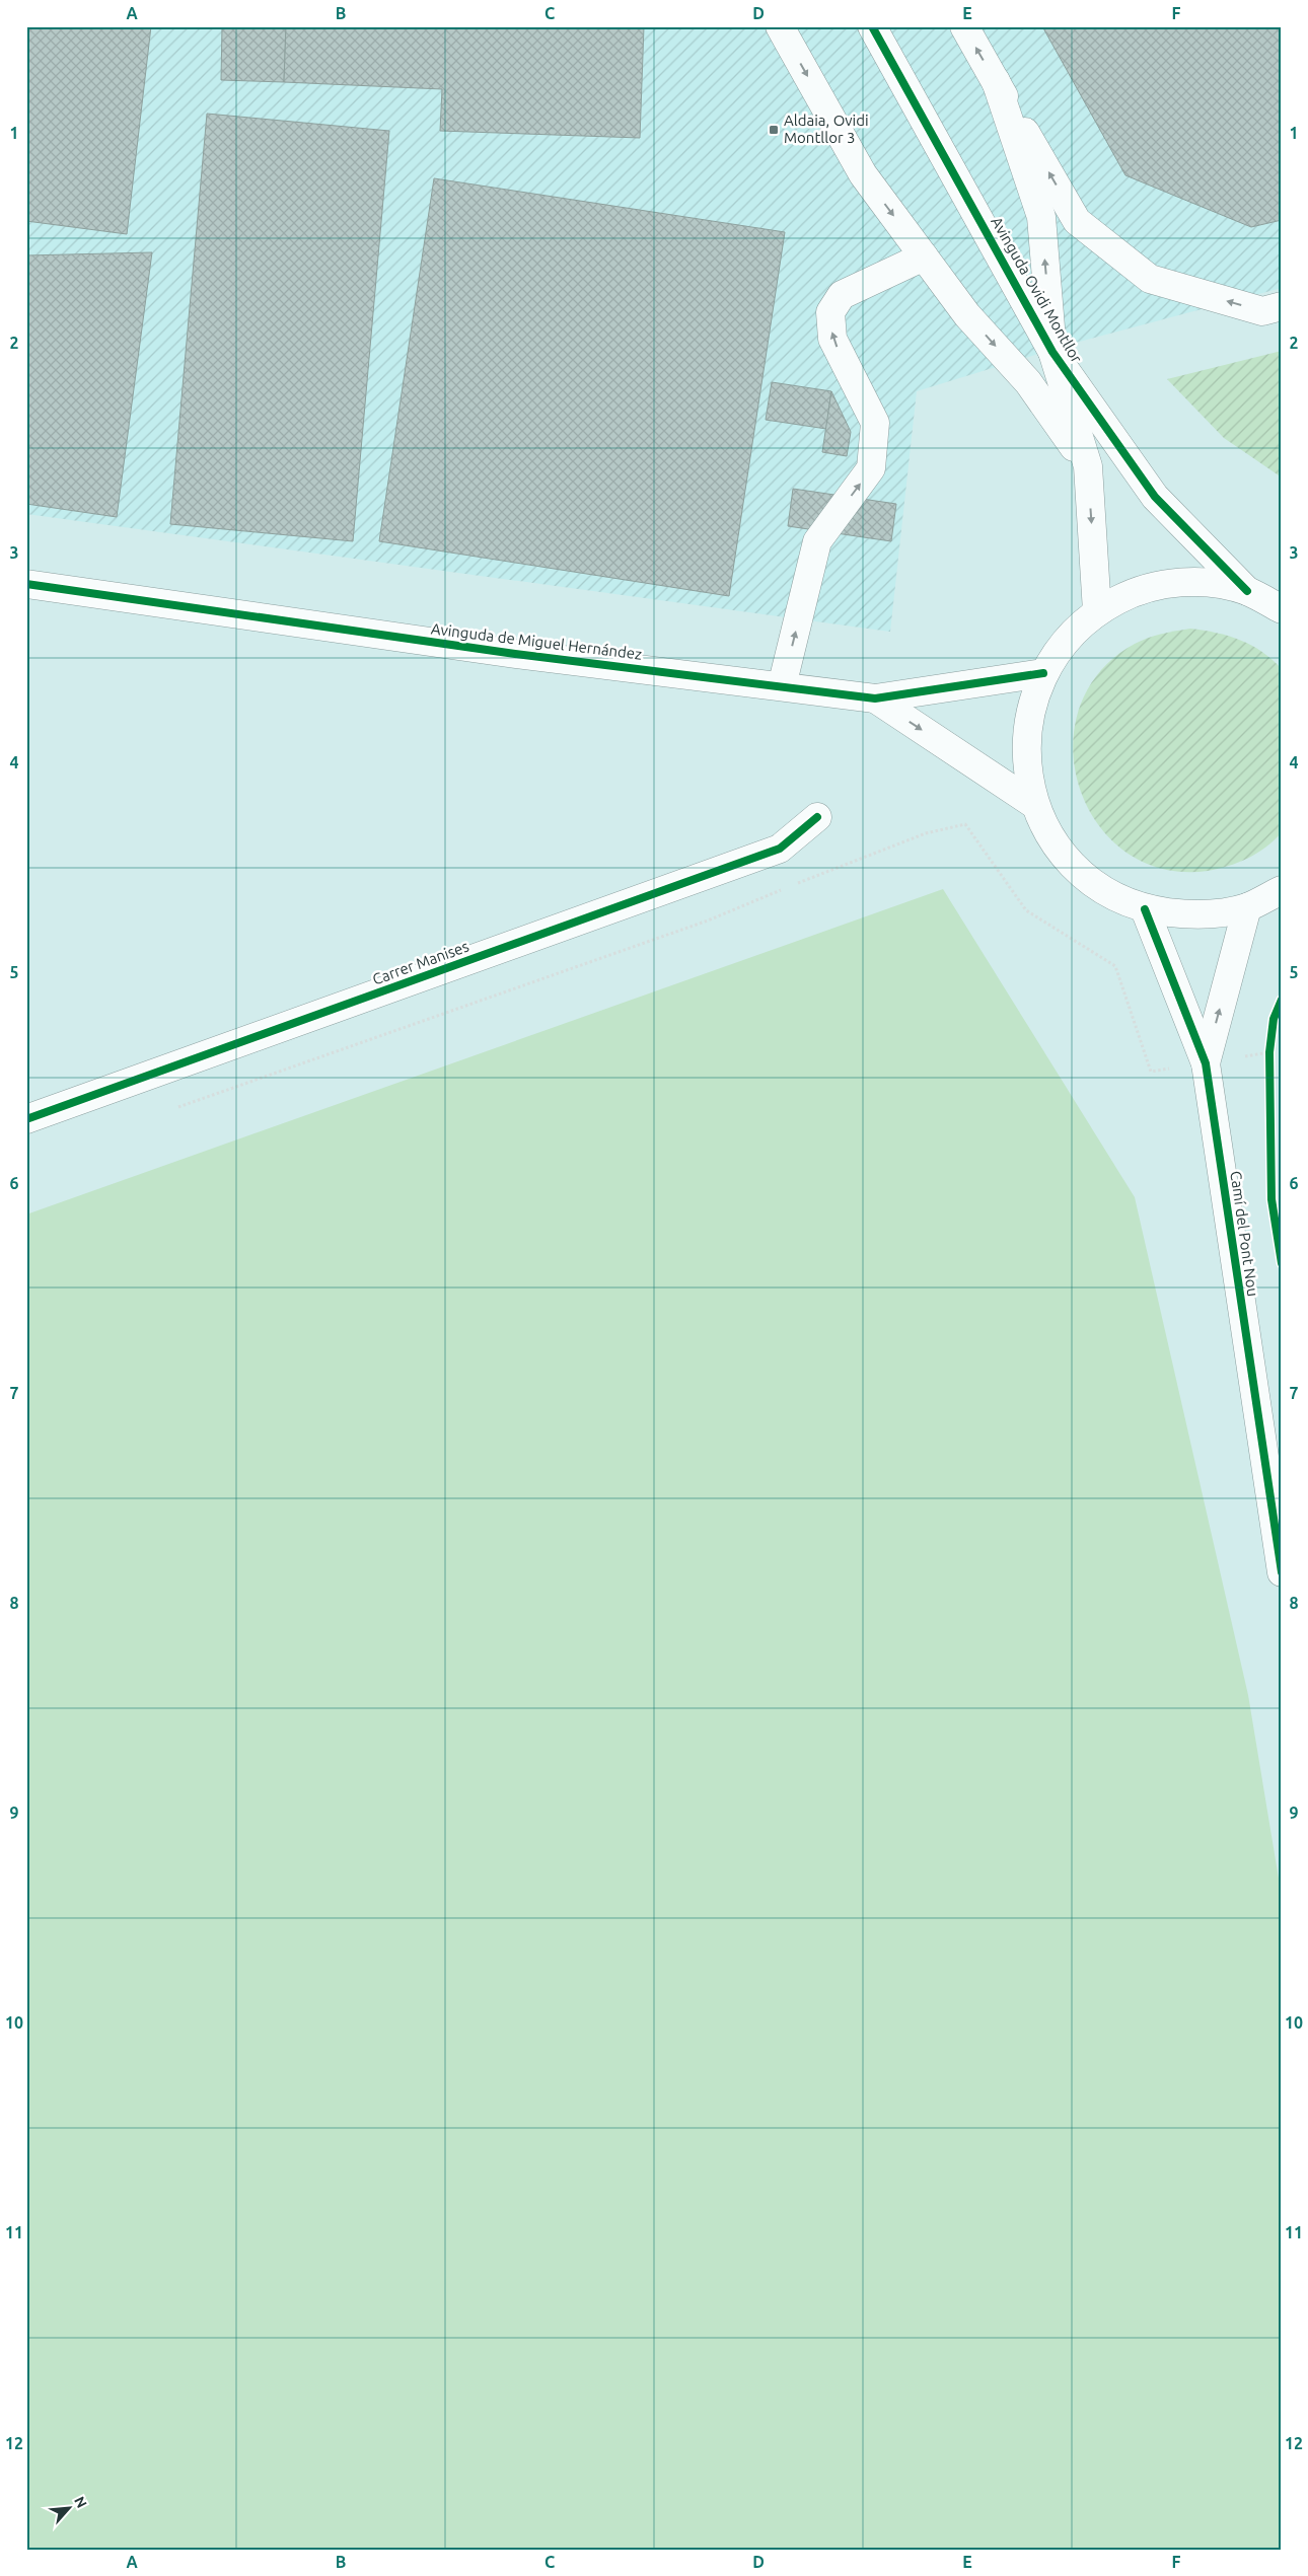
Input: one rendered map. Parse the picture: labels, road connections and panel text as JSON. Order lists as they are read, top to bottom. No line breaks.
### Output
{"streets":{"street":["Avinguda Ovidi Montllor","Avinguda de Miguel Hernández","Carrer Manises","Camí del Pont Nou"]},"places":{"transit":["Aldaia, Ovidi Montllor 3"]},"north":"top right","grid":{"columns":["A","B","C","D","E","F"],"rows":["1","2","3","4","5","6","7","8","9","10","11","12"]}}
